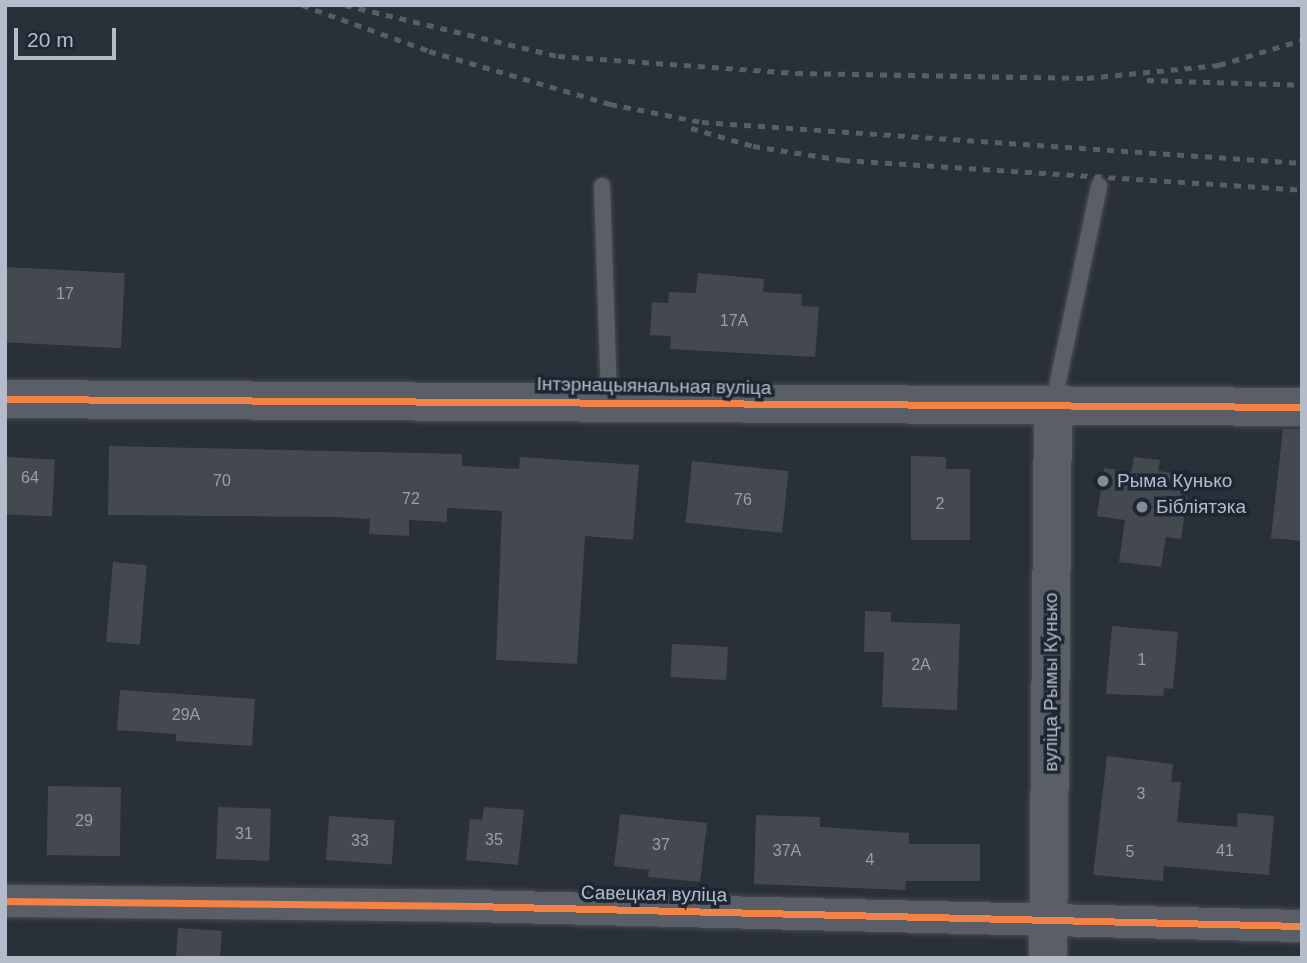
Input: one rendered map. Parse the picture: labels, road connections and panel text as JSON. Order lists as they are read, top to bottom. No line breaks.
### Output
{"streets":{"street":["Інтэрнацыянальная вуліца","вуліца Рымы Кунько","Савецкая вуліца"]},"crossings":[["Інтэрнацыянальная вуліца","вуліца Рымы Кунько"],["вуліца Рымы Кунько","Савецкая вуліца"]],"places":["Рыма Кунько","Бібліятэка"],"house_numbers":["17","17А","64","70","72","76","2","1","2А","29А","3","29","31","35","33","37","37А","41","5","4"],"scale_bar":"20 m"}
